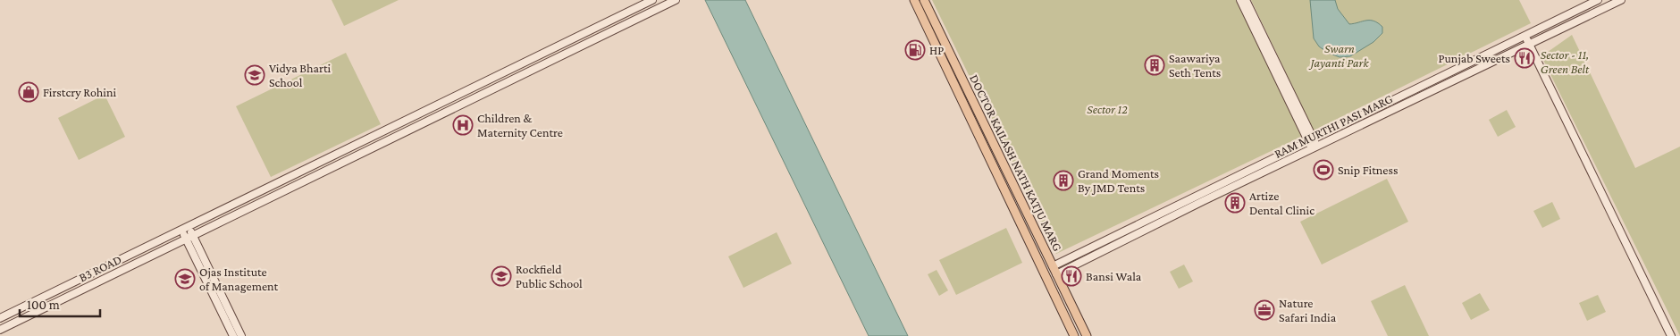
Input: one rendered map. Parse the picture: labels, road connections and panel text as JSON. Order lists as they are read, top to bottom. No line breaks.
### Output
{"streets":{"main road":["DOCTOR KAILASH NATH KATJU MARG"],"street":["RAM MURTHI PASI MARG","B3 ROAD"]},"crossings":[["RAM MURTHI PASI MARG","DOCTOR KAILASH NATH KATJU MARG"]],"parks":["Swarn Jayanti Park","Sector - 11, Green Belt","Sector 12"],"places":{"fuel station":["HP"],"restaurant":["Punjab Sweets","Bansi Wala"],"building":["Saawariya Seth Tents","Grand Moments By JMD Tents","Artize Dental Clinic"],"school or university":["Vidya Bharti School","Rockfield Public School","Ojas Institute of Management"],"shop":["Firstcry Rohini"],"hospital":["Children & Maternity Centre"],"sports":["Snip Fitness"],"office":["Nature Safari India"]},"scale_bar":"100 m"}
